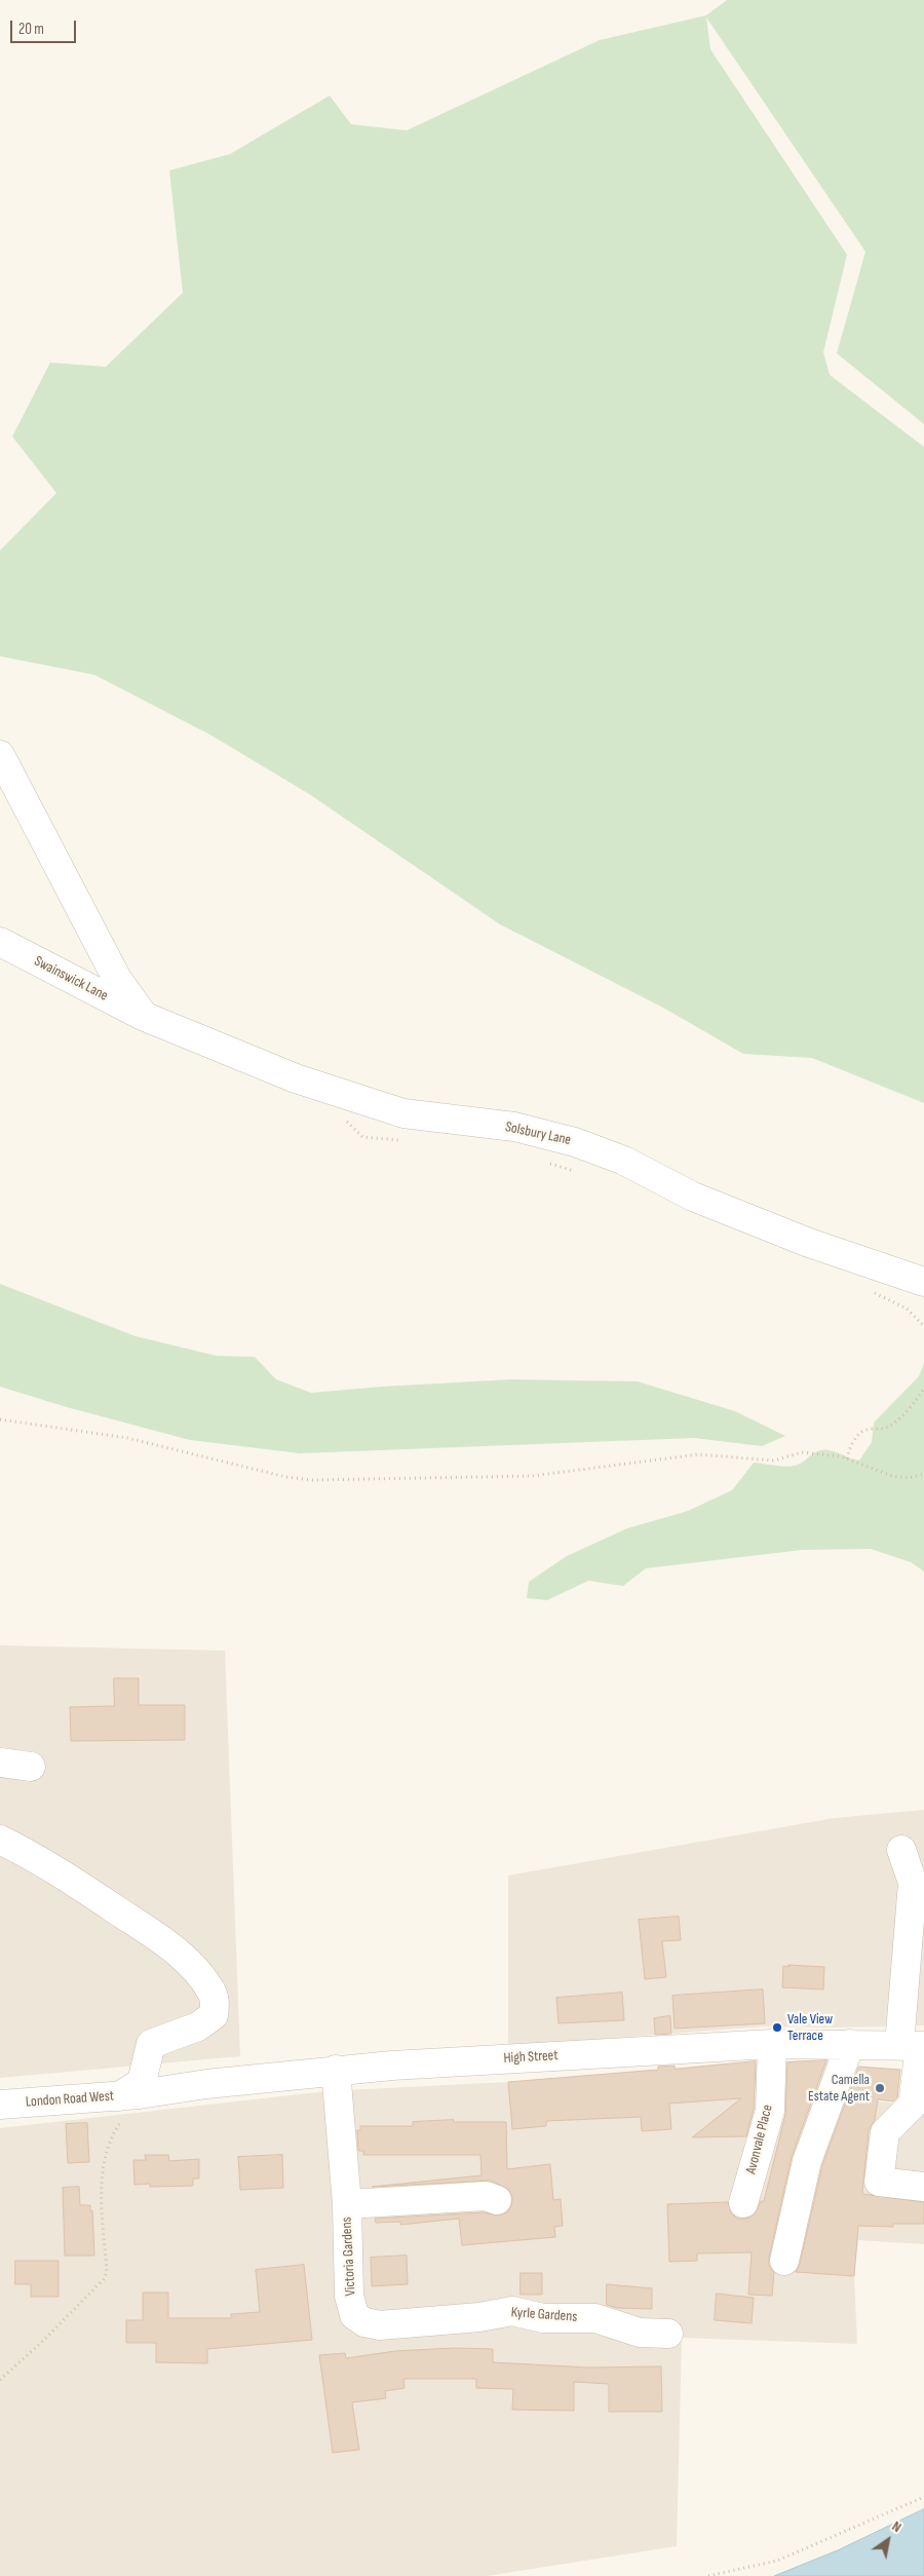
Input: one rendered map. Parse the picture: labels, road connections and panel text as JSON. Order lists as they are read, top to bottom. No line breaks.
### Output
{"streets":{"street":["Swainswick Lane","Solsbury Lane","High Street","London Road West","Avonvale Place","Victoria Gardens","Kyrle Gardens"]},"crossings":[["Swainswick Lane","Solsbury Lane"],["High Street","London Road West"],["High Street","Avonvale Place"],["High Street","Victoria Gardens"],["Victoria Gardens","Kyrle Gardens"]],"places":["Vale View Terrace","Camella Estate Agent"],"scale_bar":"20 m","north":"top right"}
